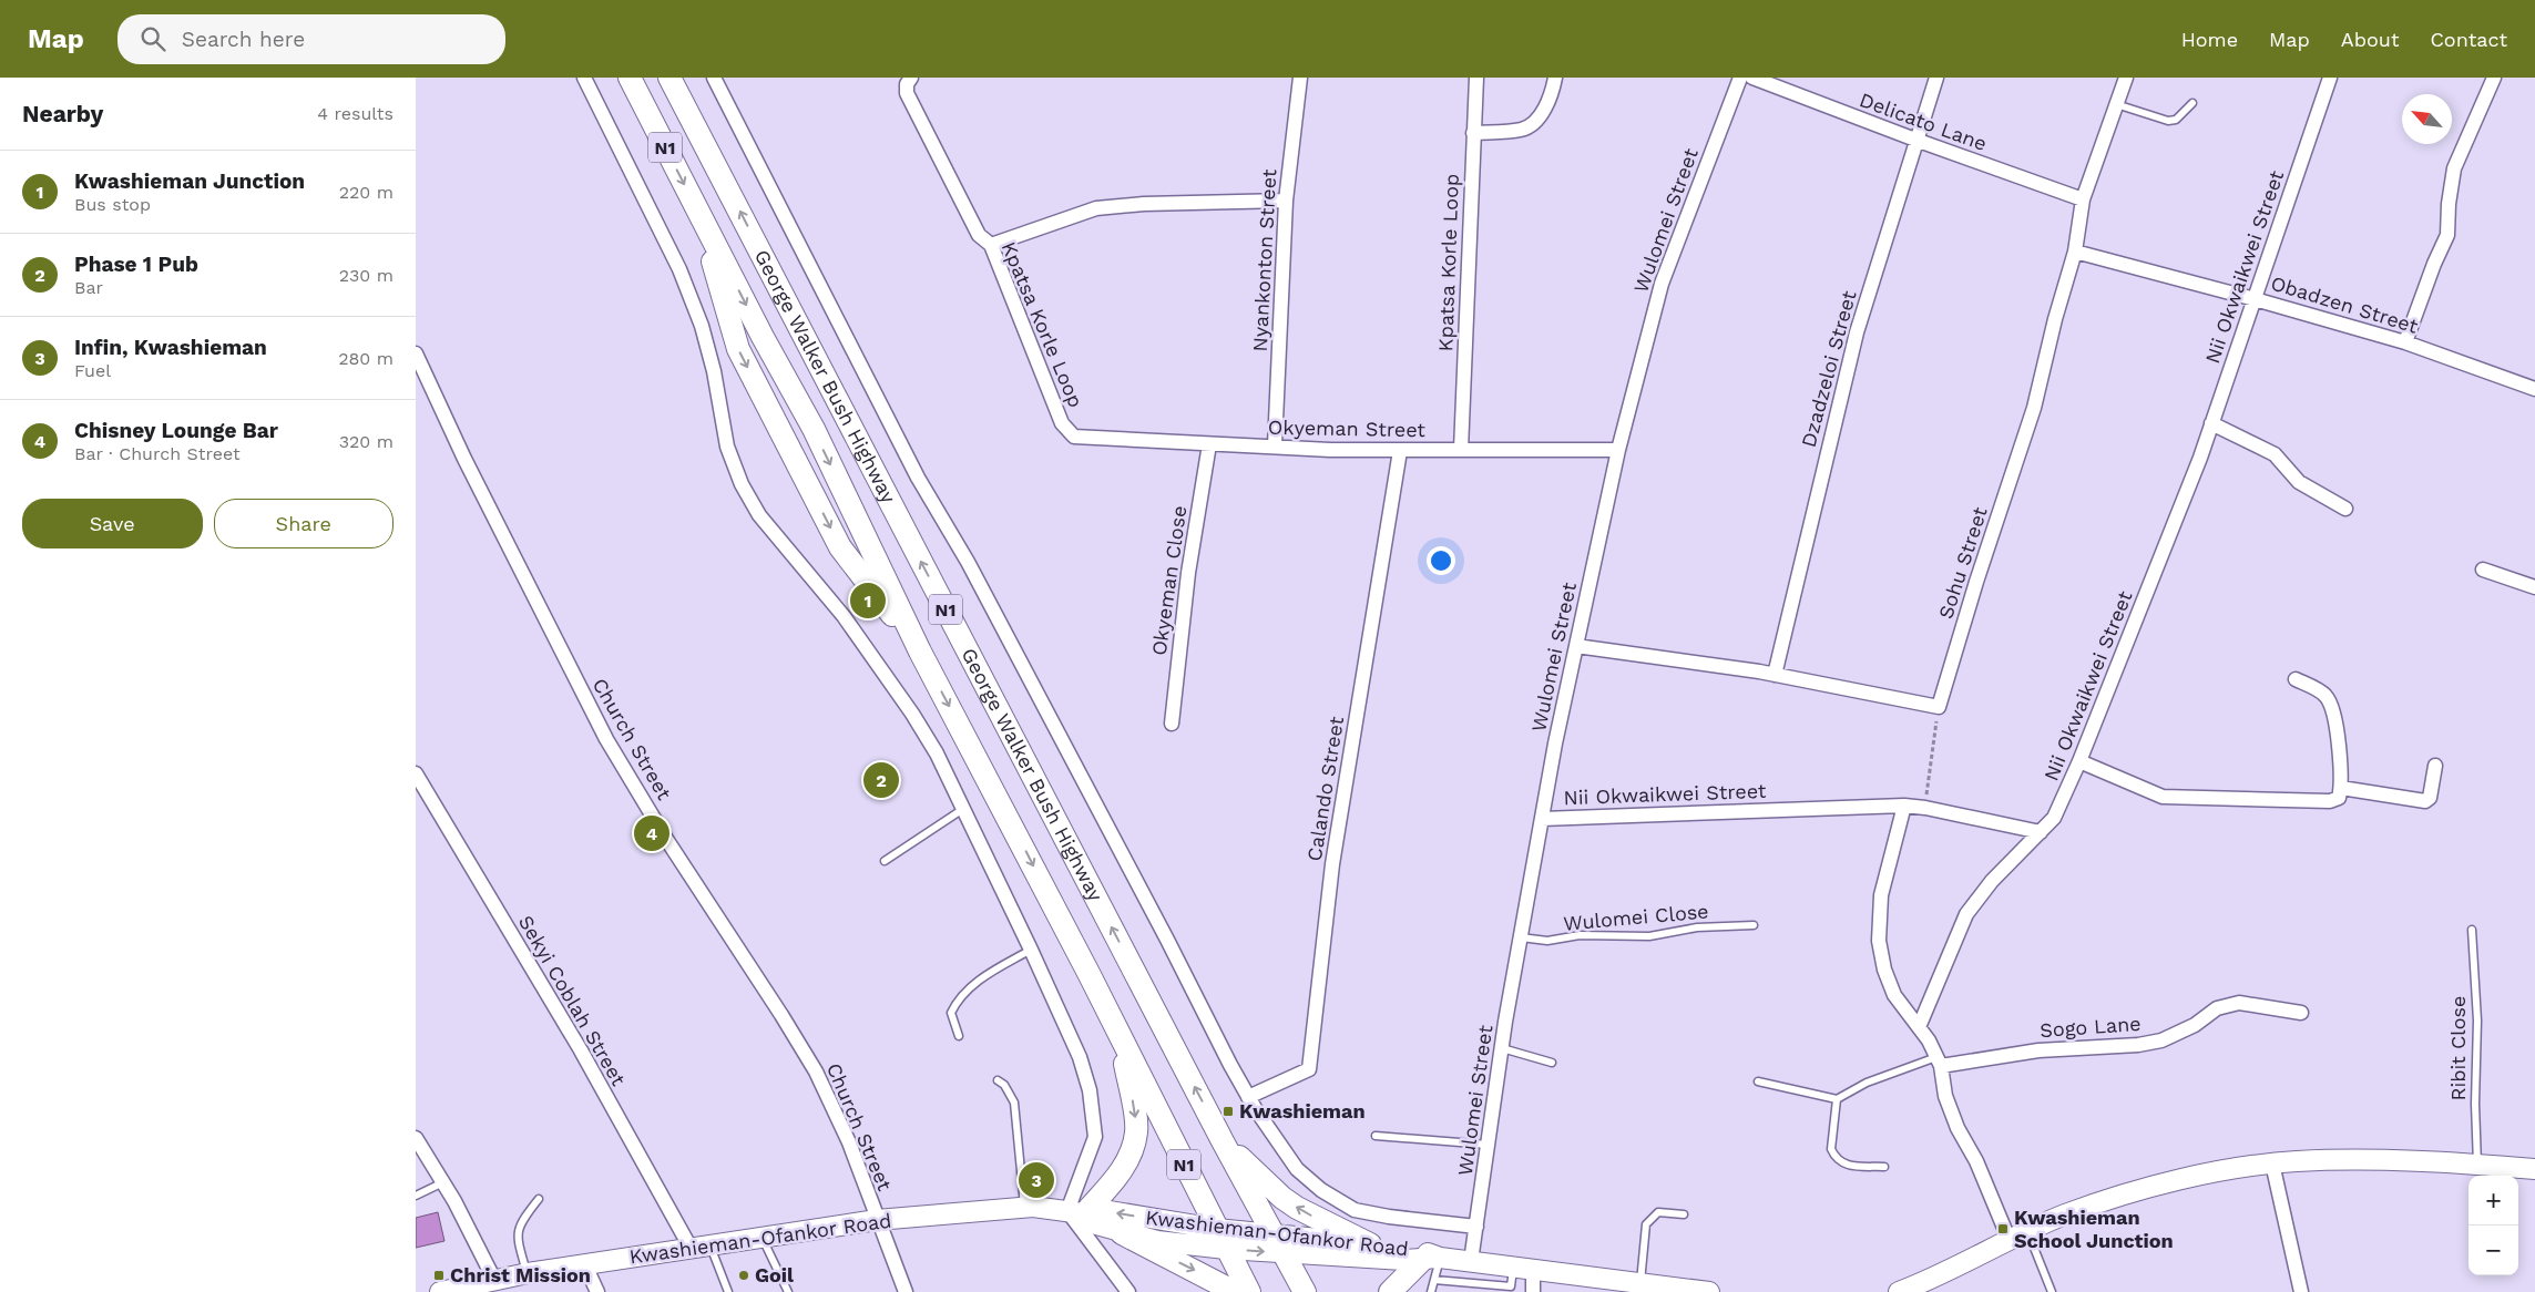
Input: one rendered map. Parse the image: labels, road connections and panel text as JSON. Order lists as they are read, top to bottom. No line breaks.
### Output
{"streets":{"highway":["N1","George Walker Bush Highway"],"main road":["Kwashieman-Ofankor Road"],"street":["Delicato Lane","Wulomei Street","Nyankonton Street","Kpatsa Korle Loop","Nii Okwaikwei Street","Obadzen Street","Dzadzeloi Street","Okyeman Street","Sohu Street","Okyeman Close","Church Street","Calando Street","Sekyi Coblah Street","Sogo Lane"],"lane":["Wulomei Close","Ribit Close"]},"crossings":[["Delicato Lane","Dzadzeloi Street"],["Delicato Lane","Sohu Street"],["Wulomei Street","Nii Okwaikwei Street"],["Wulomei Street","Okyeman Street"],["Wulomei Street","Wulomei Close"],["Wulomei Street","Kwashieman-Ofankor Road"],["Nyankonton Street","Okyeman Street"],["Kpatsa Korle Loop","Okyeman Street"],["Nii Okwaikwei Street","Obadzen Street"],["Obadzen Street","Sohu Street"],["George Walker Bush Highway","Kwashieman-Ofankor Road"],["Okyeman Street","Okyeman Close"],["Okyeman Street","Calando Street"],["Church Street","Kwashieman-Ofankor Road"],["Sekyi Coblah Street","Kwashieman-Ofankor Road"]],"places":{"transit":["Kwashieman","Kwashieman School Junction","Christ Mission"],"other":["Goil"]},"north":"top left","page":{"header":"Map","search":"Search here","nav":["Home","Map","About","Contact"],"heading":["Nearby","4 results"],"list":[{"mark":"1","name":"Kwashieman Junction","note":"Bus stop","value":"220 m"},{"mark":"2","name":"Phase 1 Pub","note":"Bar","value":"230 m"},{"mark":"3","name":"Infin, Kwashieman","note":"Fuel","value":"280 m"},{"mark":"4","name":"Chisney Lounge Bar","note":"Bar · Church Street","value":"320 m"}],"buttons":["Save","Share"],"pins":["1","2","4","3"],"map_buttons":["+","−"]}}
